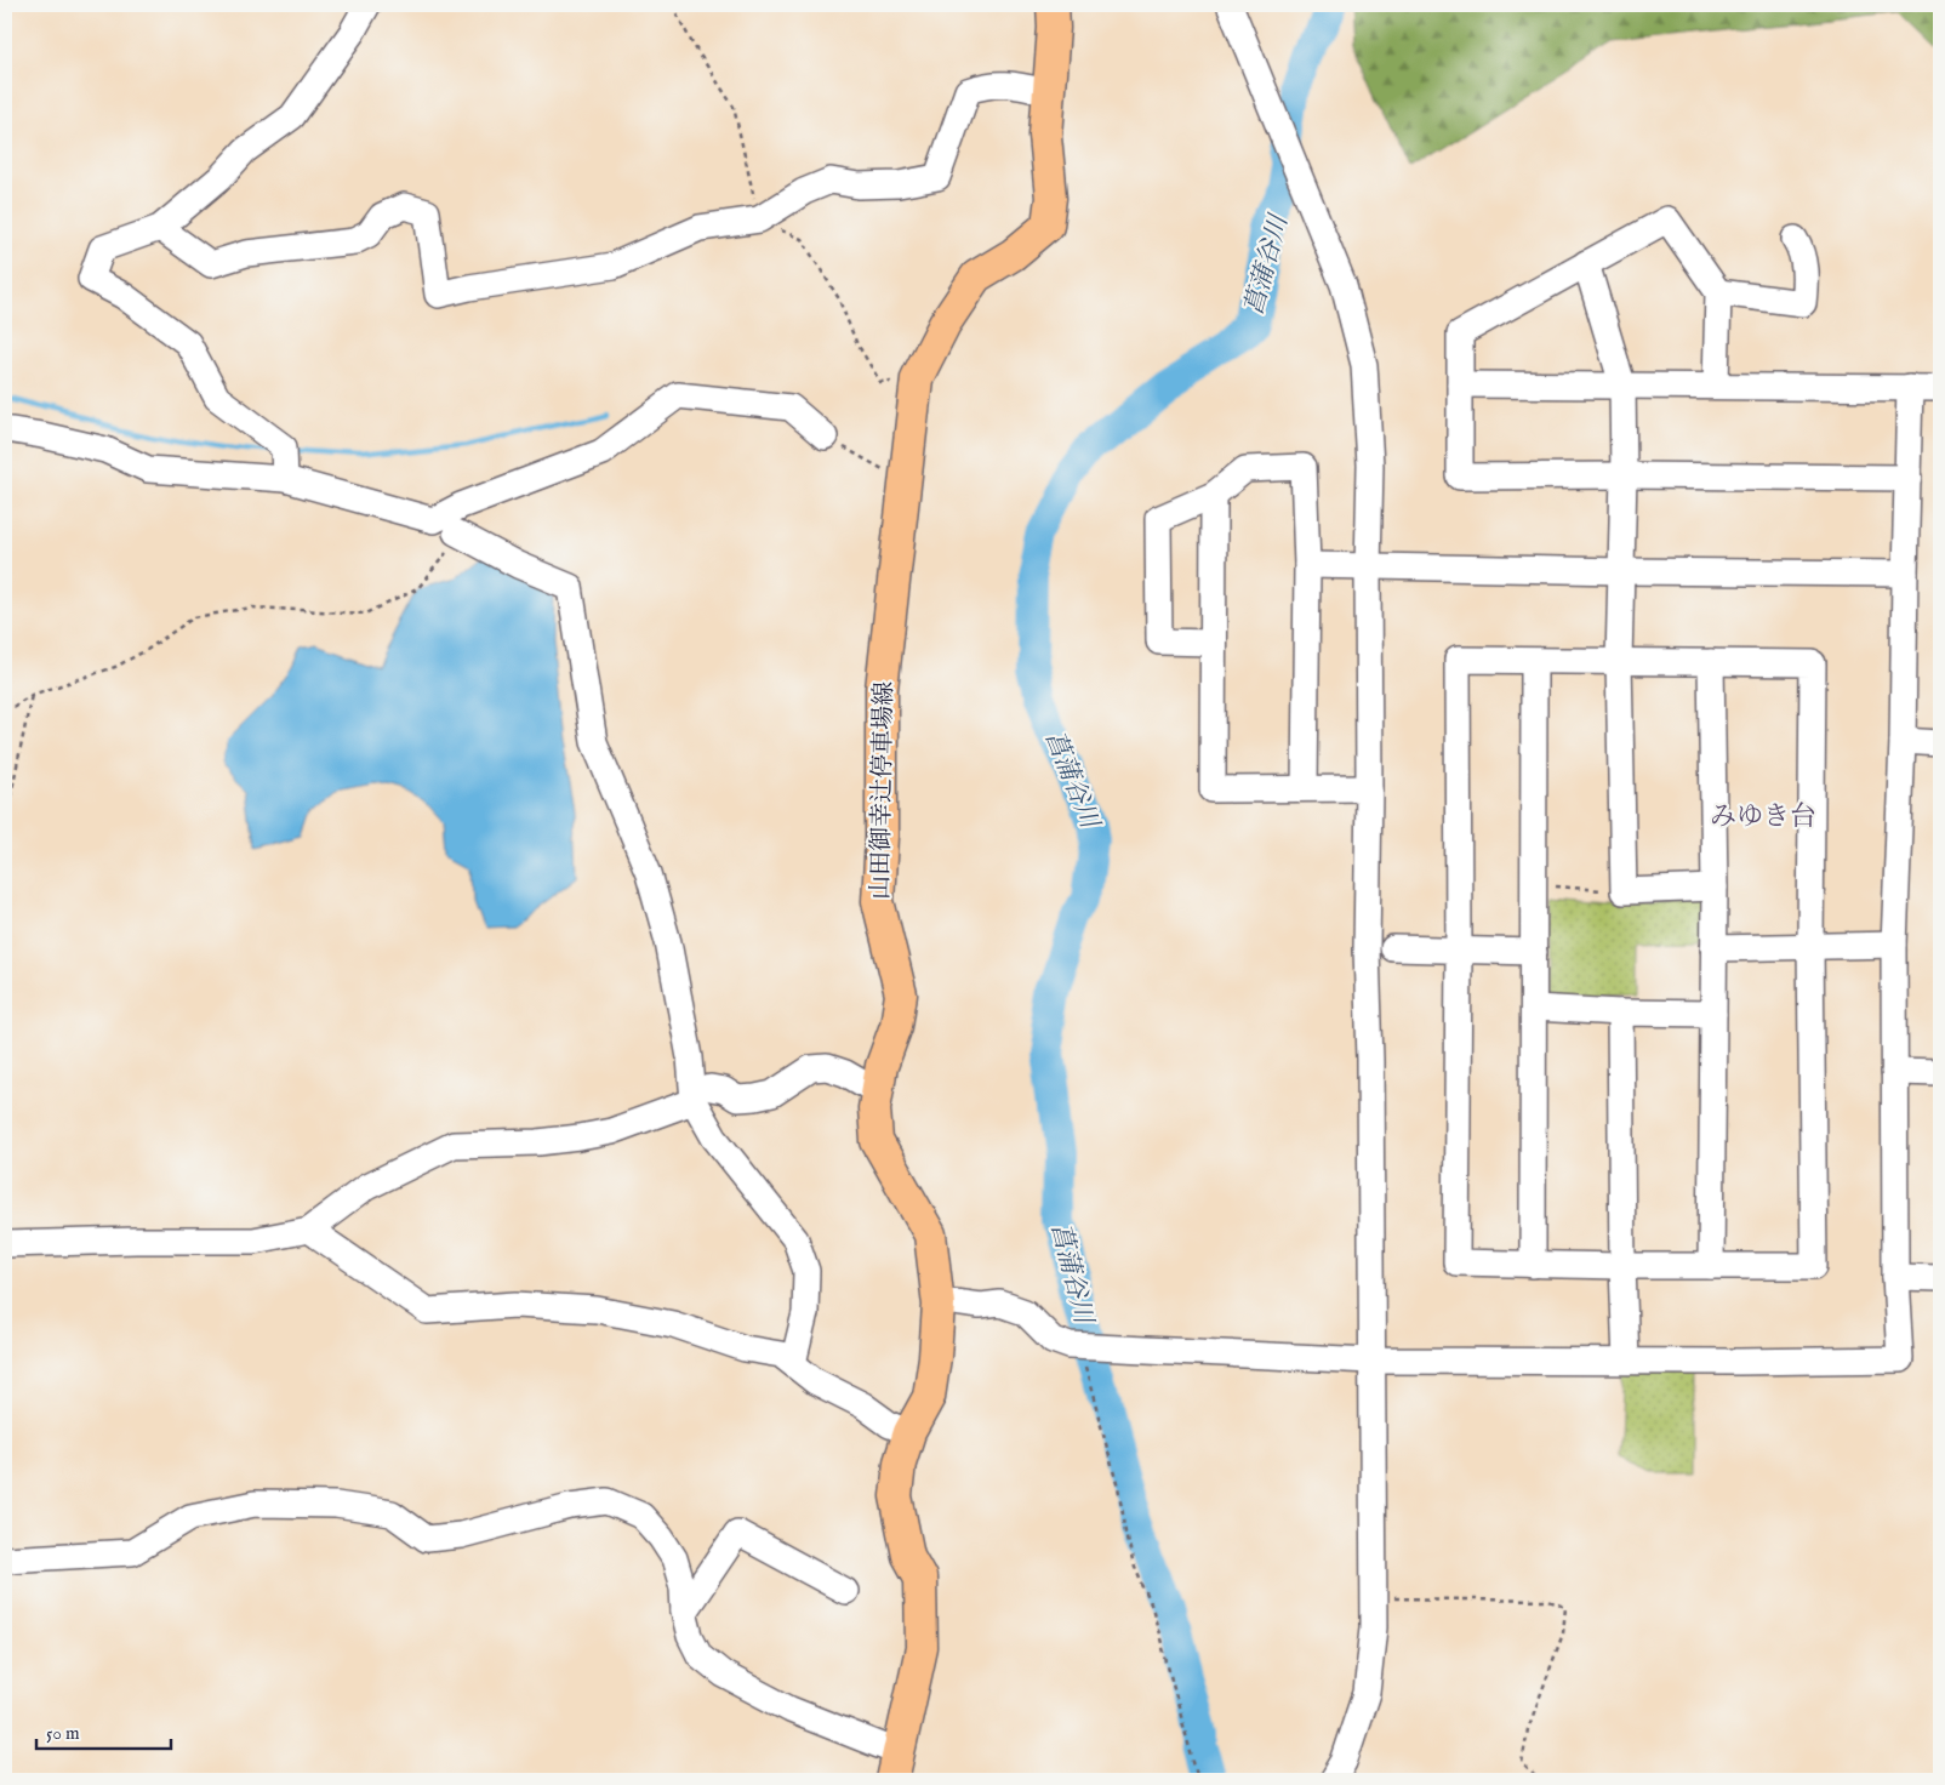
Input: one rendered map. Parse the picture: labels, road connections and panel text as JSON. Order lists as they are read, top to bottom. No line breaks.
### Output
{"streets":{"main road":["山田御幸辻停車場線"]},"districts":["みゆき台"],"water":["菖蒲谷川"],"scale_bar":"50 m"}
